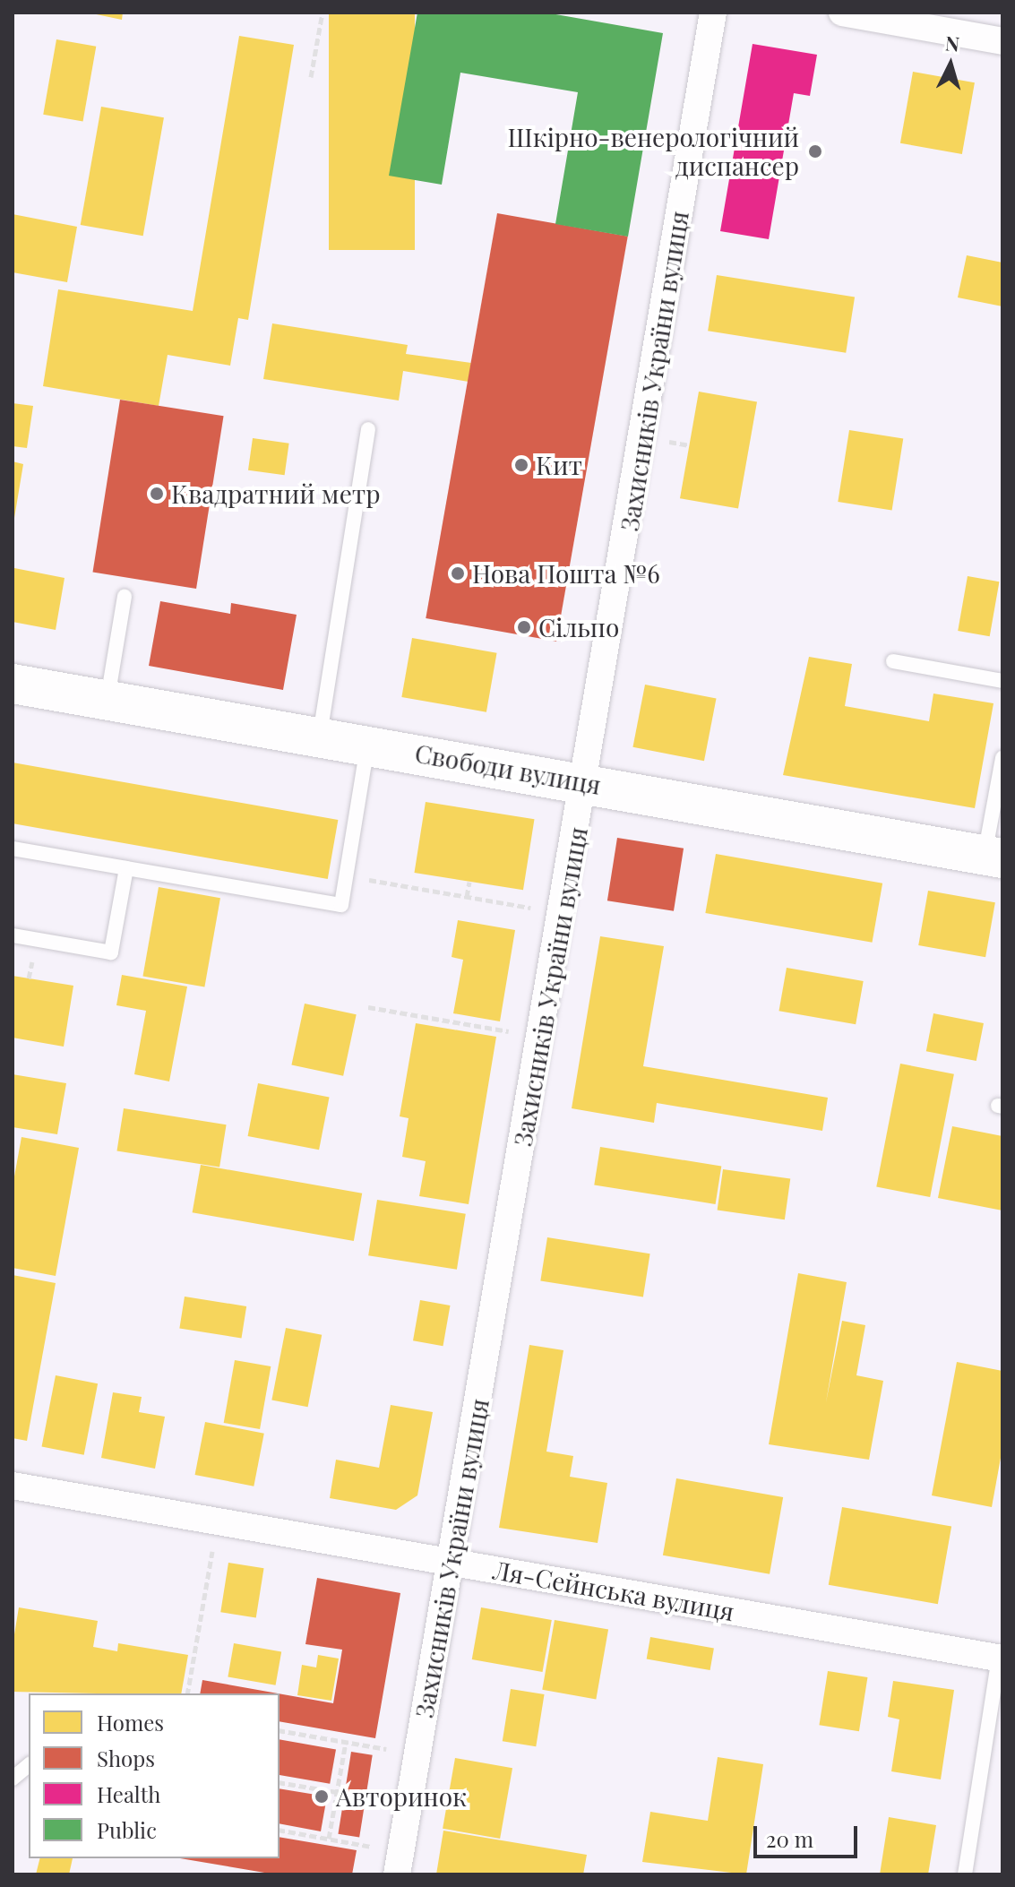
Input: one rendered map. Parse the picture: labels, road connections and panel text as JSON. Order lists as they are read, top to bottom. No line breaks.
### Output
{"streets":{"main road":["Свободи вулиця"],"street":["Захисників України вулиця","Ля-Сейнська вулиця"]},"crossings":[["Захисників України вулиця","Свободи вулиця"],["Захисників України вулиця","Ля-Сейнська вулиця"]],"places":["Шкірно-венерологічний диспансер","Кит","Квадратний метр","Нова Пошта №6","Сільпо","Авторинок"],"legend":["Homes","Shops","Health","Public"],"scale_bar":"20 m","north":"top"}
